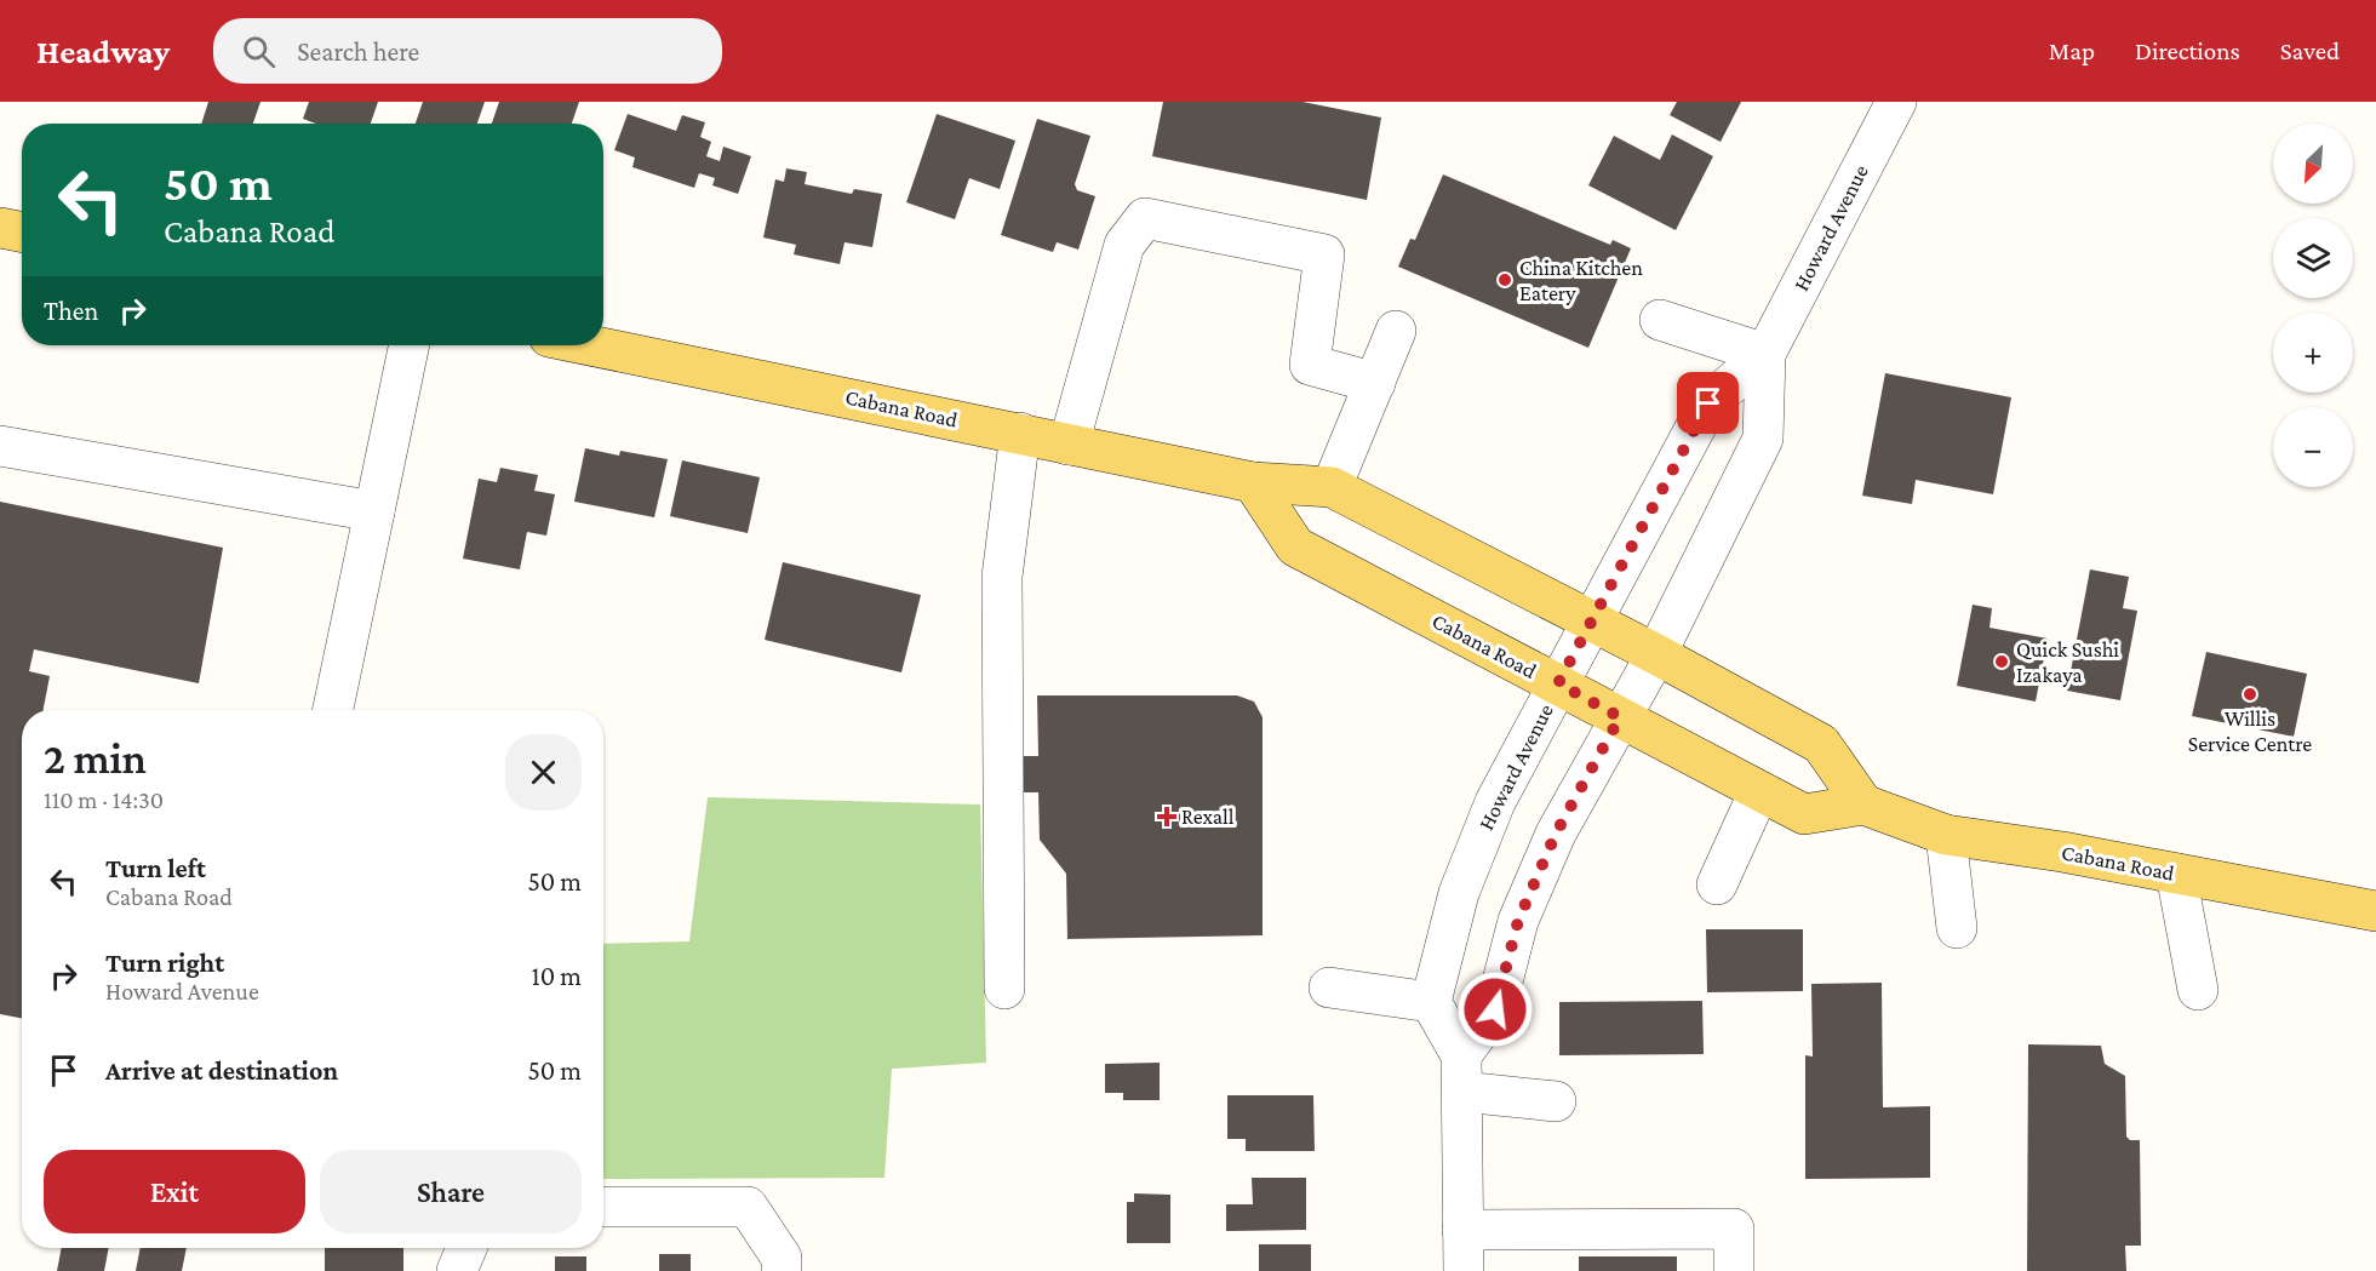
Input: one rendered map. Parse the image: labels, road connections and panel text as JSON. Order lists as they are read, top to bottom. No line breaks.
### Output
{"streets":{"main road":["Cabana Road"],"street":["Howard Avenue"]},"crossings":[["Howard Avenue","Cabana Road"]],"places":{"other":["China Kitchen Eatery","Quick Sushi Izakaya","Willis Service Centre"],"health":["Rexall"]},"north":"bottom left","page":{"header":"Headway","search":"Search here","nav":["Map","Directions","Saved"],"map_buttons":["+","−"],"turn":["50 m","Cabana Road"],"then":"Then","heading":["2 min","110 m · 14:30"],"list":[{"name":"Turn left","note":"Cabana Road","value":"50 m"},{"name":"Turn right","note":"Howard Avenue","value":"10 m"},{"name":"Arrive at destination","value":"50 m"}],"buttons":["Exit","Share"]}}
